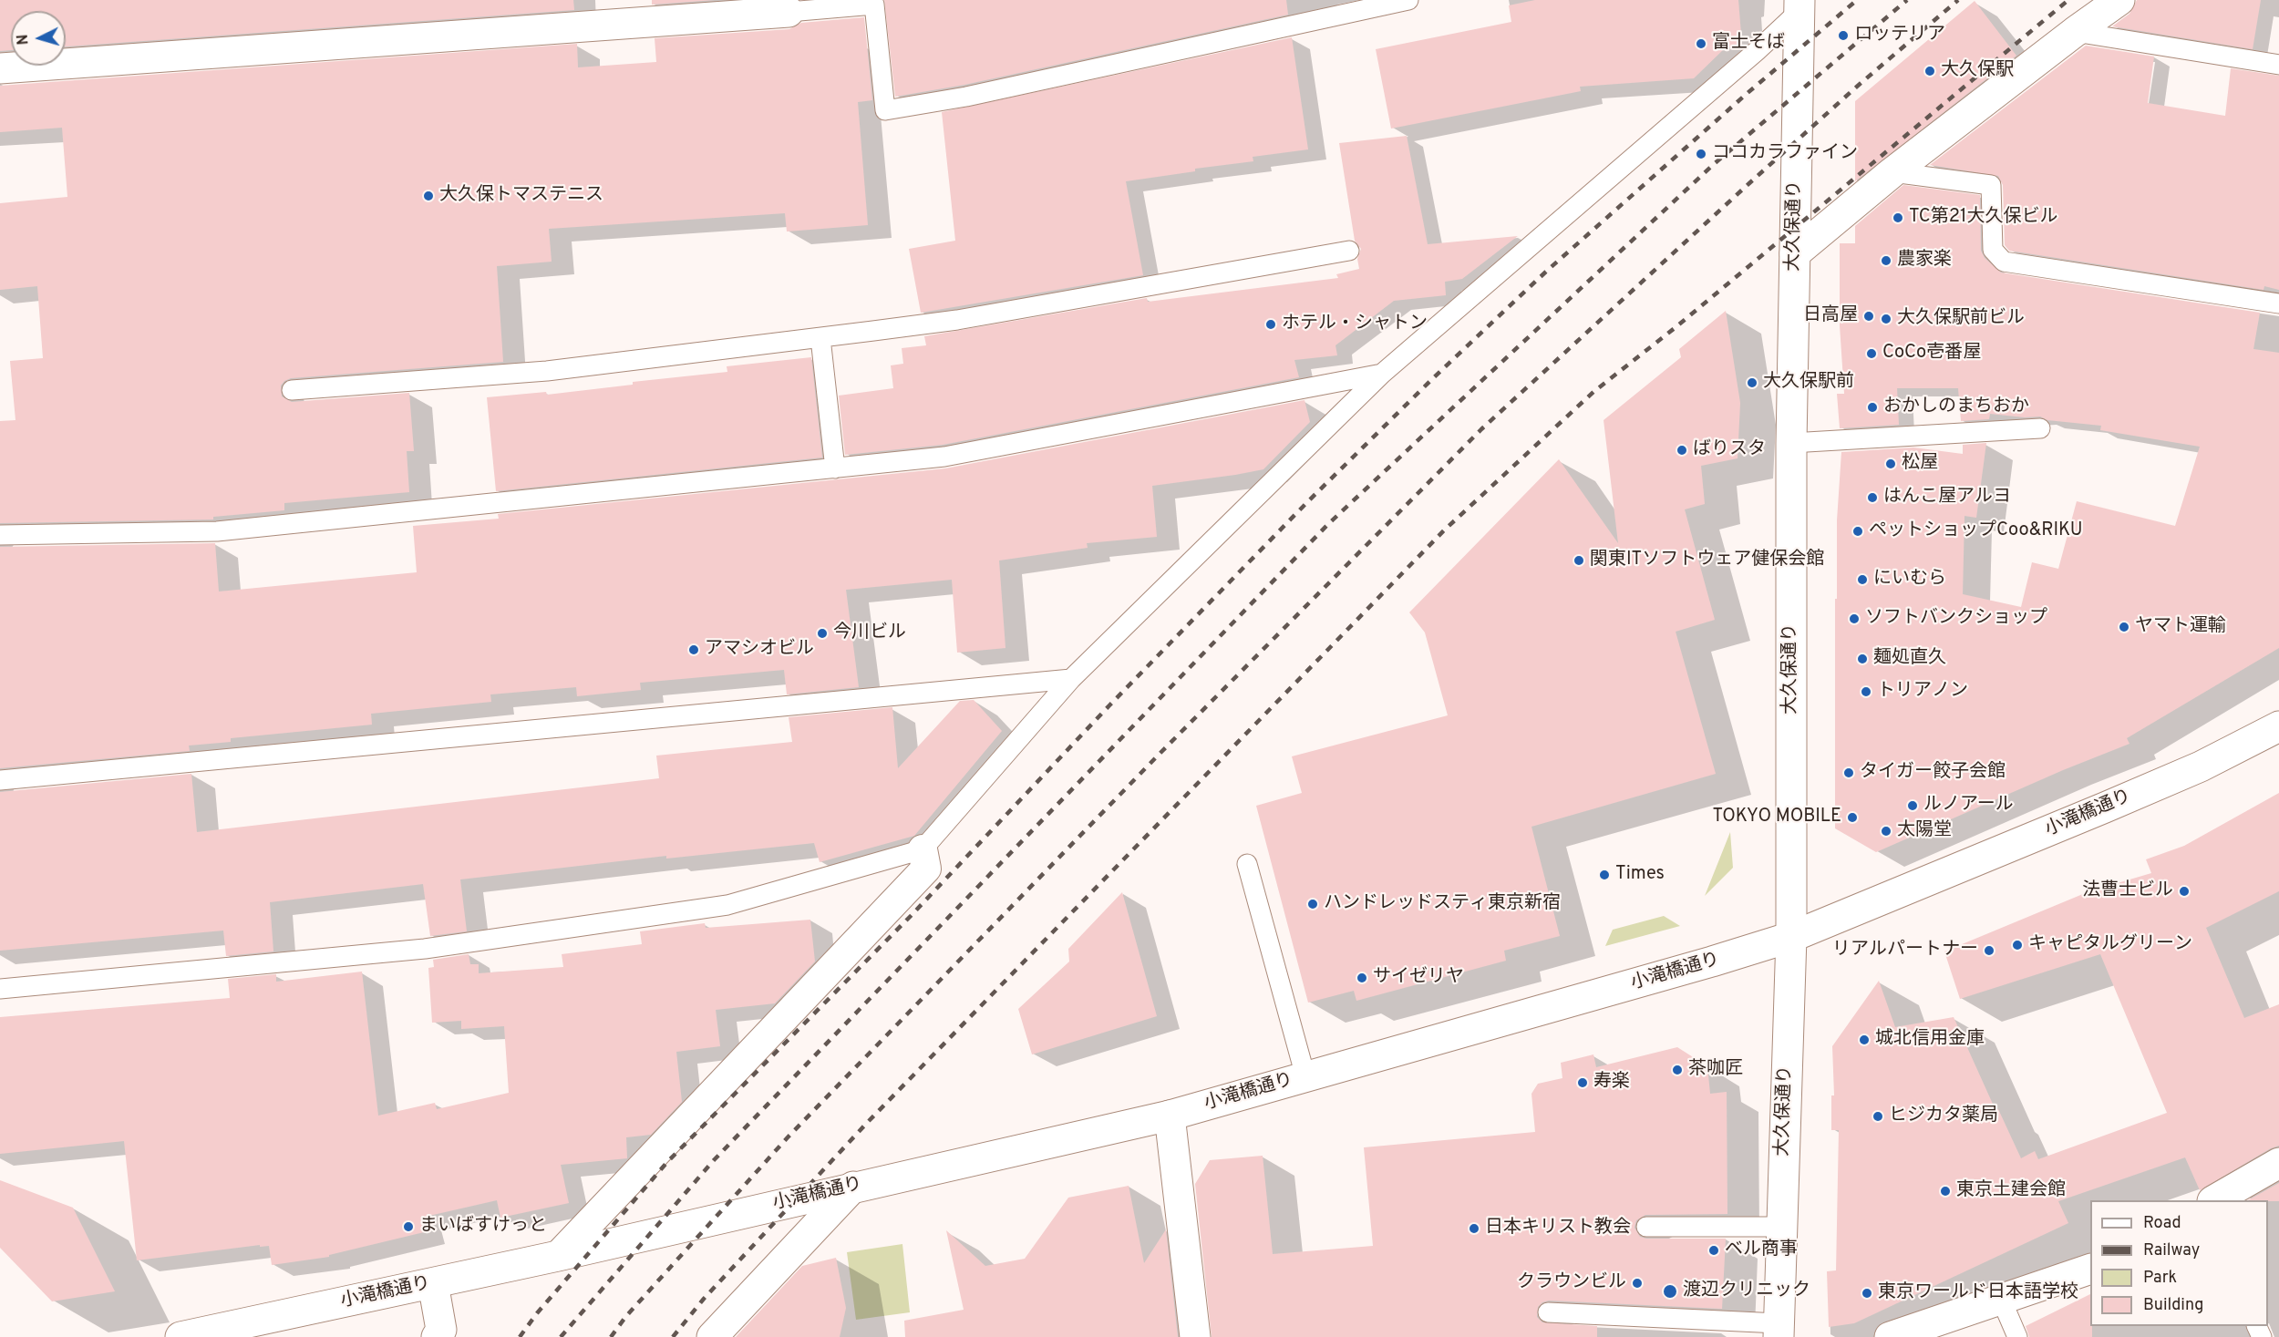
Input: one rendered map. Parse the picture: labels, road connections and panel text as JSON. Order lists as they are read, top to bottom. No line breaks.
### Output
{"streets":{"street":["大久保通り","小滝橋通り"]},"crossings":[["大久保通り","小滝橋通り"]],"places":["ロッテリア","富士そば","大久保駅","ココカラファイン","大久保トマステニス","TC第21大久保ビル","農家楽","日高屋","大久保駅前ビル","ホテル・シャトン","CoCo壱番屋","大久保駅前","おかしのまちおか","ばりスタ","松屋","はんこ屋アルヨ","ペットショップCoo&RIKU","関東ITソフトウェア健保会館","にいむら","ソフトバンクショップ","ヤマト運輸","今川ビル","アマシオビル","麺処直久","トリアノン","タイガー餃子会館","ルノアール","TOKYO MOBILE","太陽堂","Times","法曹士ビル","ハンドレッドスティ東京新宿","キャピタルグリーン","リアルパートナー","サイゼリヤ","城北信用金庫","茶咖匠","寿楽","ヒジカタ薬局","東京土建会館","まいばすけっと","日本キリスト教会","ベル商事","クラウンビル","渡辺クリニック","東京ワールド日本語学校"],"legend":["Road","Railway","Park","Building"],"north":"left"}
